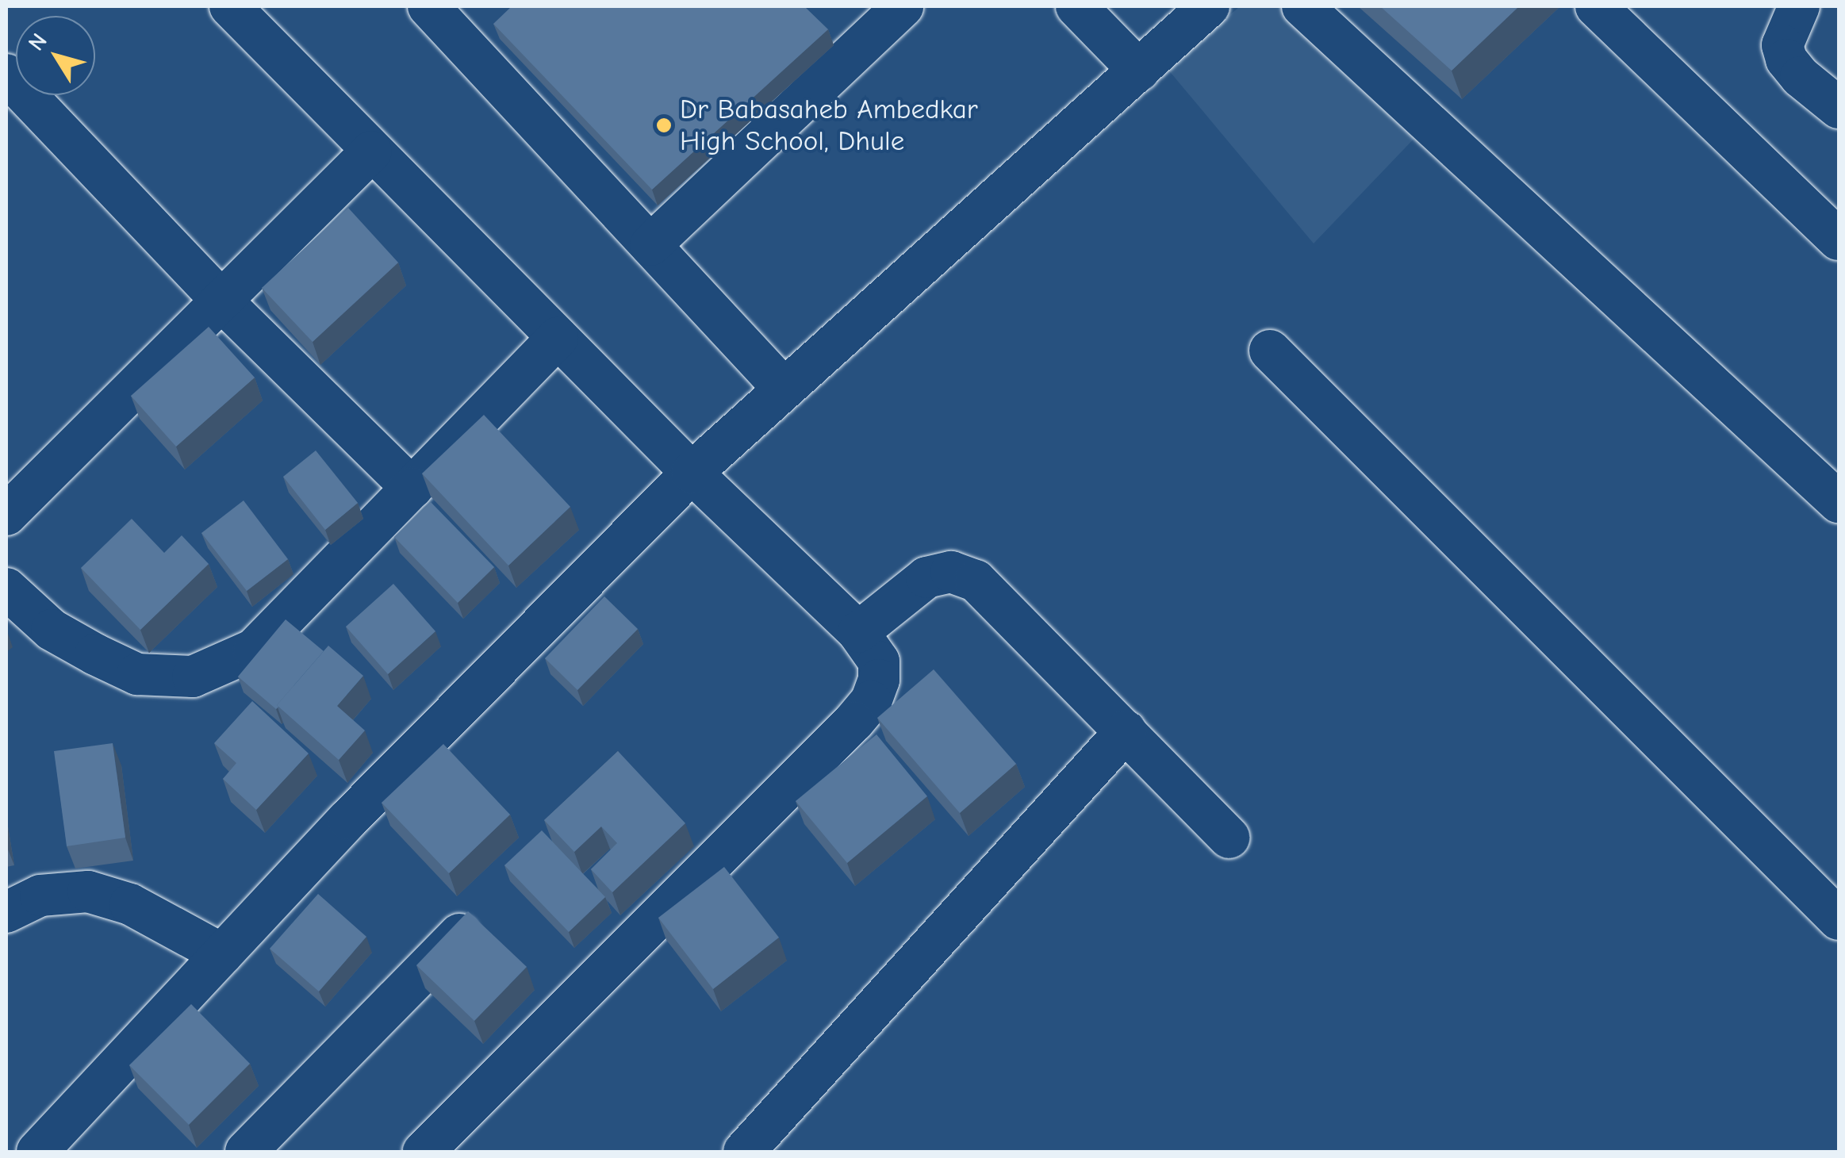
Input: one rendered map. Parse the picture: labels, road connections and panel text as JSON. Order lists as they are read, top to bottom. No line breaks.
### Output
{"places":["Dr Babasaheb Ambedkar High School, Dhule"],"north":"top left"}
